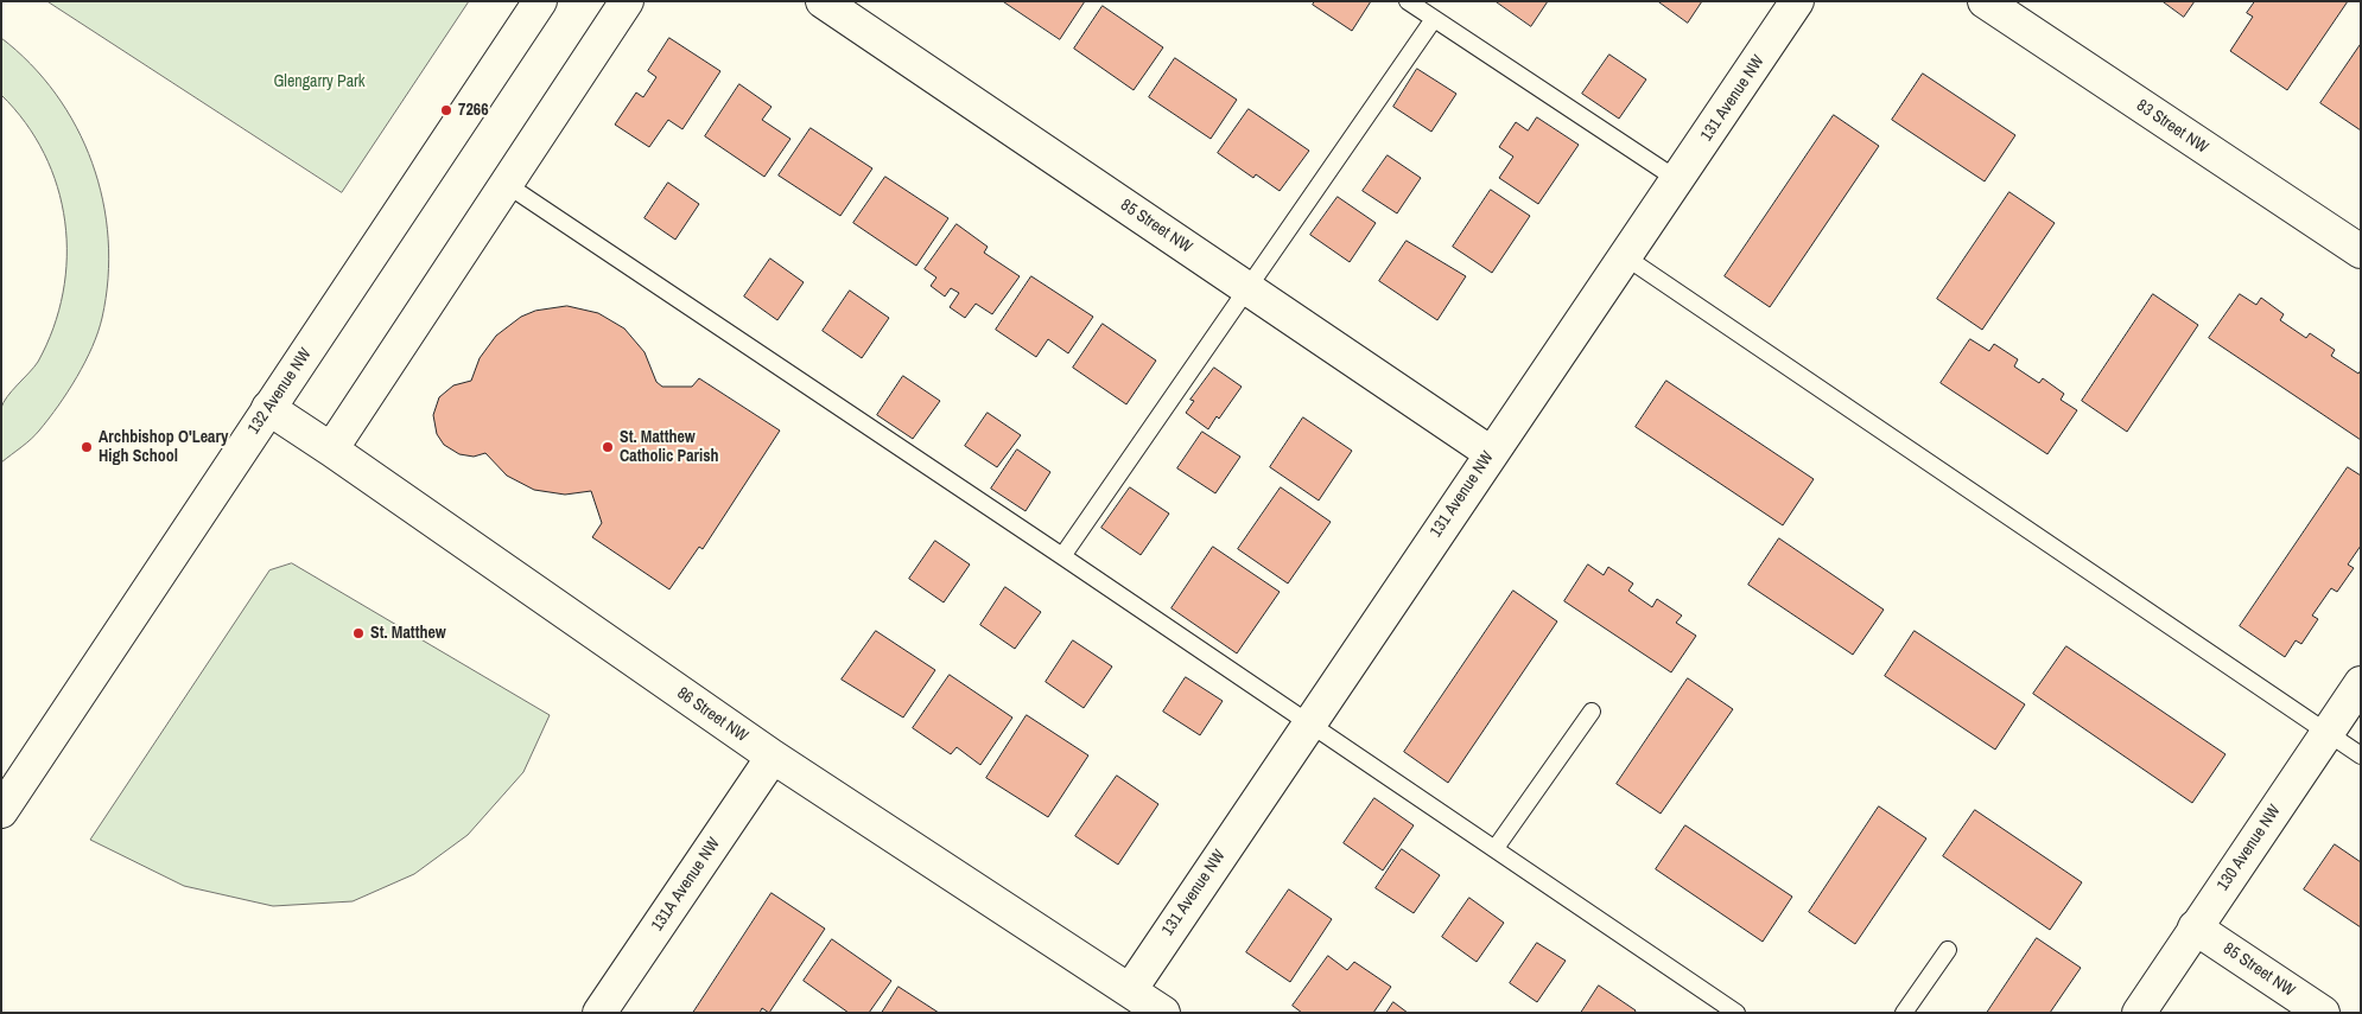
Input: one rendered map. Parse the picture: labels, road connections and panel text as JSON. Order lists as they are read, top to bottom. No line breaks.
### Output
{"streets":{"street":["131 Avenue NW","83 Street NW","85 Street NW","132 Avenue NW","86 Street NW","130 Avenue NW","131A Avenue NW"]},"crossings":[["131 Avenue NW","85 Street NW"],["131 Avenue NW","86 Street NW"],["85 Street NW","130 Avenue NW"],["132 Avenue NW","86 Street NW"],["86 Street NW","131A Avenue NW"]],"parks":["Glengarry Park"],"places":["7266","Archbishop O'Leary High School","St. Matthew Catholic Parish","St. Matthew"]}
